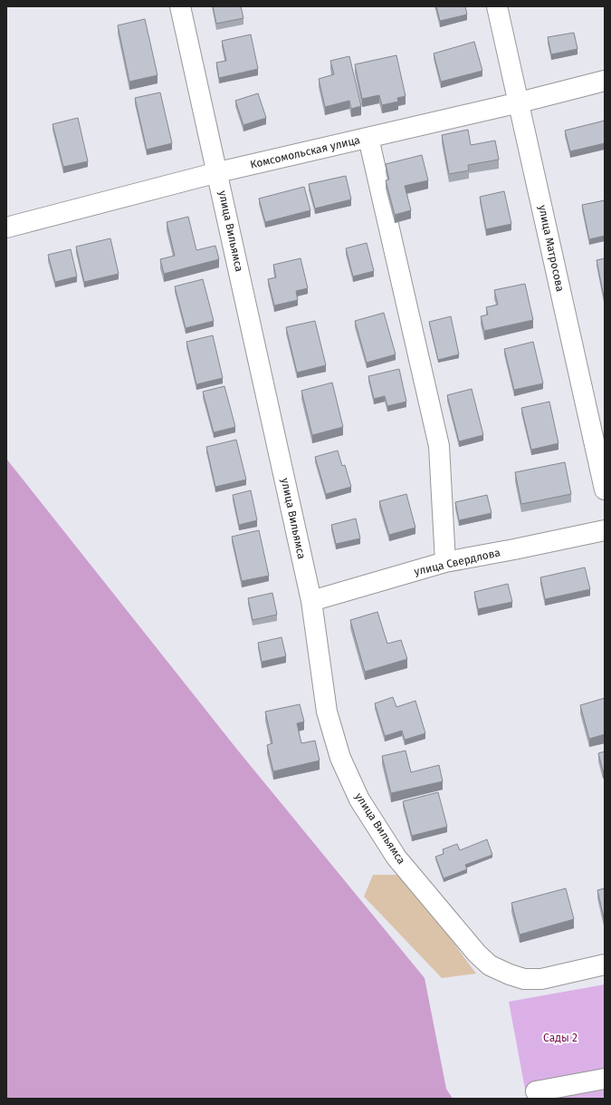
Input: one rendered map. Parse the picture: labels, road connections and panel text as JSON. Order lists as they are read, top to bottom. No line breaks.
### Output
{"streets":{"street":["Комсомольская улица","улица Вильямса","улица Матросова","улица Свердлова"]},"crossings":[["Комсомольская улица","улица Вильямса"],["Комсомольская улица","улица Матросова"],["улица Вильямса","улица Свердлова"]],"parks":["Сады 2"]}
